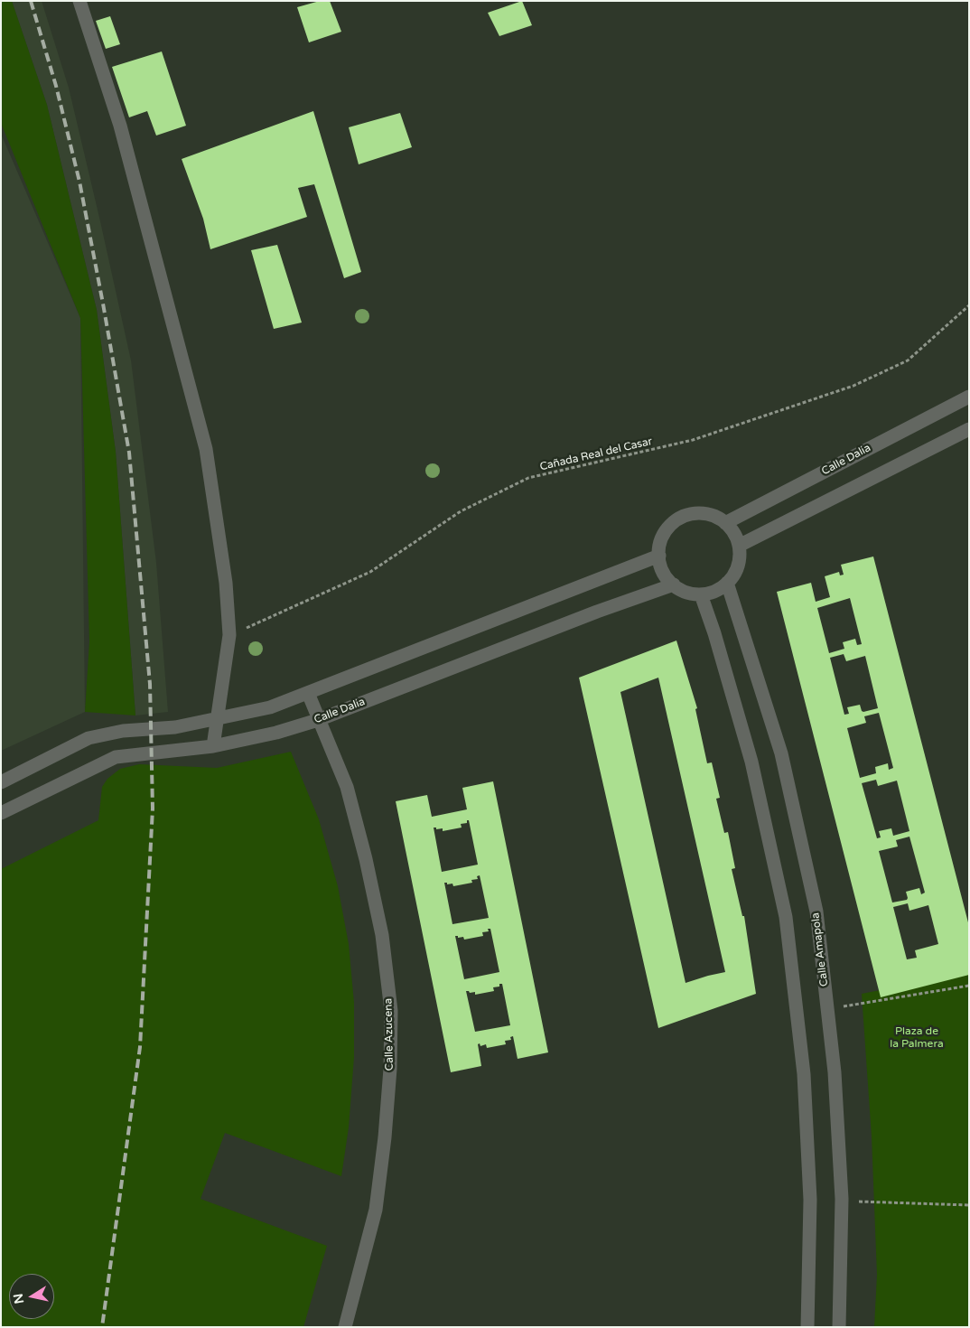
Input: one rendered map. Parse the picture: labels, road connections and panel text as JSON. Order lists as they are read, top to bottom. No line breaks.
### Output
{"streets":{"street":["Calle Dalia","Calle Amapola","Calle Azucena"],"path":["Cañada Real del Casar"]},"crossings":[["Calle Dalia","Calle Amapola"],["Calle Dalia","Calle Azucena"]],"parks":["Plaza de la Palmera"],"north":"left"}
